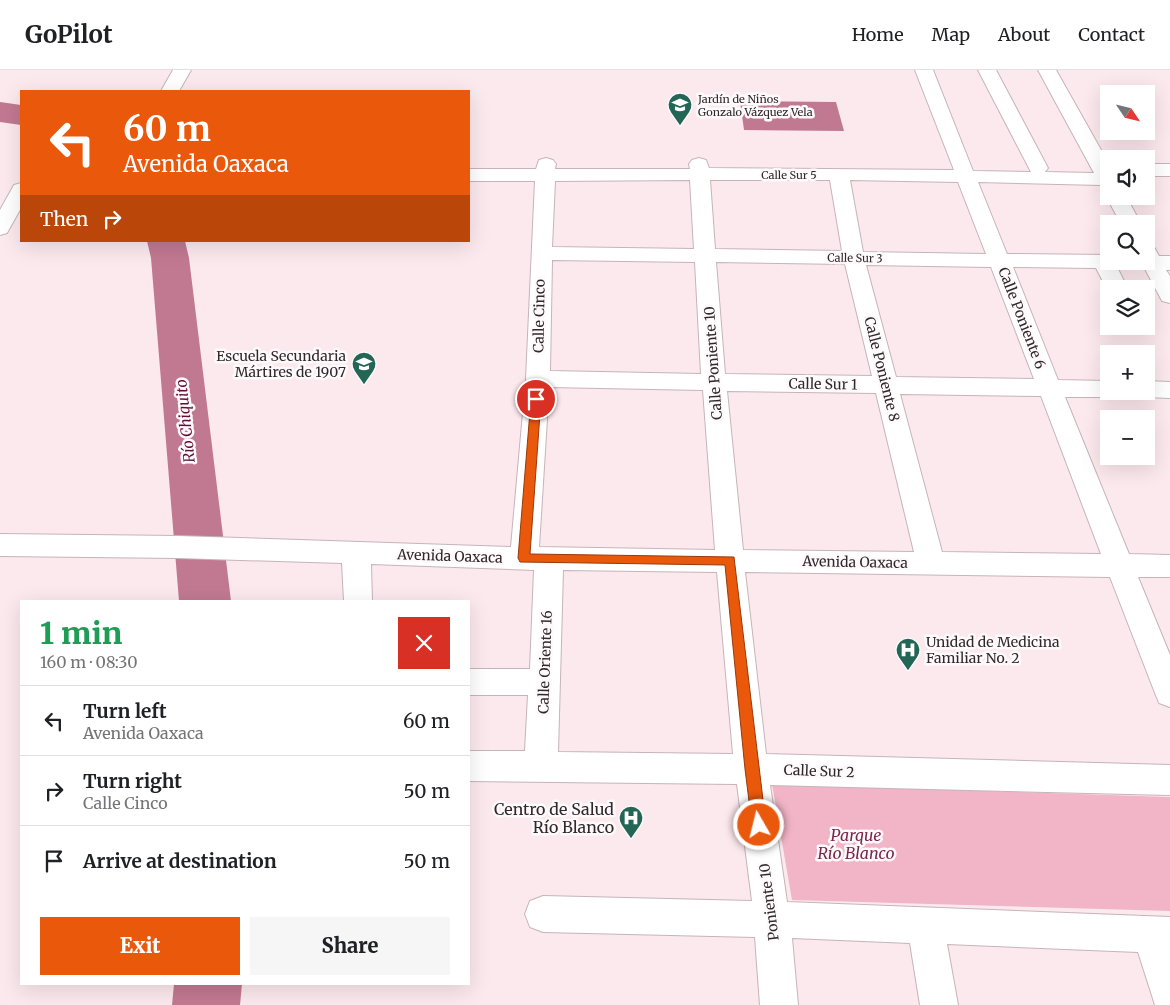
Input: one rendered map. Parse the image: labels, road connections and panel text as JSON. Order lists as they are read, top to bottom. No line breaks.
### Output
{"streets":{"street":["Calle Sur 5","Calle Sur 3","Calle Cinco","Calle Poniente 6","Calle Poniente 10","Calle Poniente 8","Calle Sur 1","Avenida Oaxaca","Calle Oriente 16","Calle Sur 2","Poniente 10"]},"crossings":[["Calle Sur 5","Calle Cinco"],["Calle Sur 5","Calle Poniente 6"],["Calle Sur 5","Calle Poniente 10"],["Calle Sur 5","Calle Poniente 8"],["Calle Sur 3","Calle Cinco"],["Calle Sur 3","Calle Poniente 6"],["Calle Sur 3","Calle Poniente 10"],["Calle Sur 3","Calle Poniente 8"],["Calle Cinco","Calle Sur 1"],["Calle Cinco","Avenida Oaxaca"],["Calle Cinco","Calle Oriente 16"],["Calle Poniente 6","Calle Sur 1"],["Calle Poniente 6","Avenida Oaxaca"],["Calle Poniente 10","Calle Sur 1"],["Calle Poniente 10","Avenida Oaxaca"],["Calle Poniente 10","Poniente 10"],["Calle Poniente 8","Calle Sur 1"],["Calle Poniente 8","Avenida Oaxaca"],["Avenida Oaxaca","Calle Oriente 16"],["Avenida Oaxaca","Poniente 10"],["Calle Oriente 16","Calle Sur 2"],["Calle Sur 2","Poniente 10"]],"water":["Río Chiquito"],"parks":["Parque Río Blanco"],"places":{"school or university":["Jardín de Niños Gonzalo Vázquez Vela","Escuela Secundaria Mártires de 1907"],"hospital":["Unidad de Medicina Familiar No. 2","Centro de Salud Río Blanco"]},"north":"bottom right","page":{"header":"GoPilot","nav":["Home","Map","About","Contact"],"map_buttons":["+","−"],"turn":["60 m","Avenida Oaxaca"],"then":"Then","heading":["1 min","160 m · 08:30"],"list":[{"name":"Turn left","note":"Avenida Oaxaca","value":"60 m"},{"name":"Turn right","note":"Calle Cinco","value":"50 m"},{"name":"Arrive at destination","value":"50 m"}],"buttons":["Exit","Share"]}}
